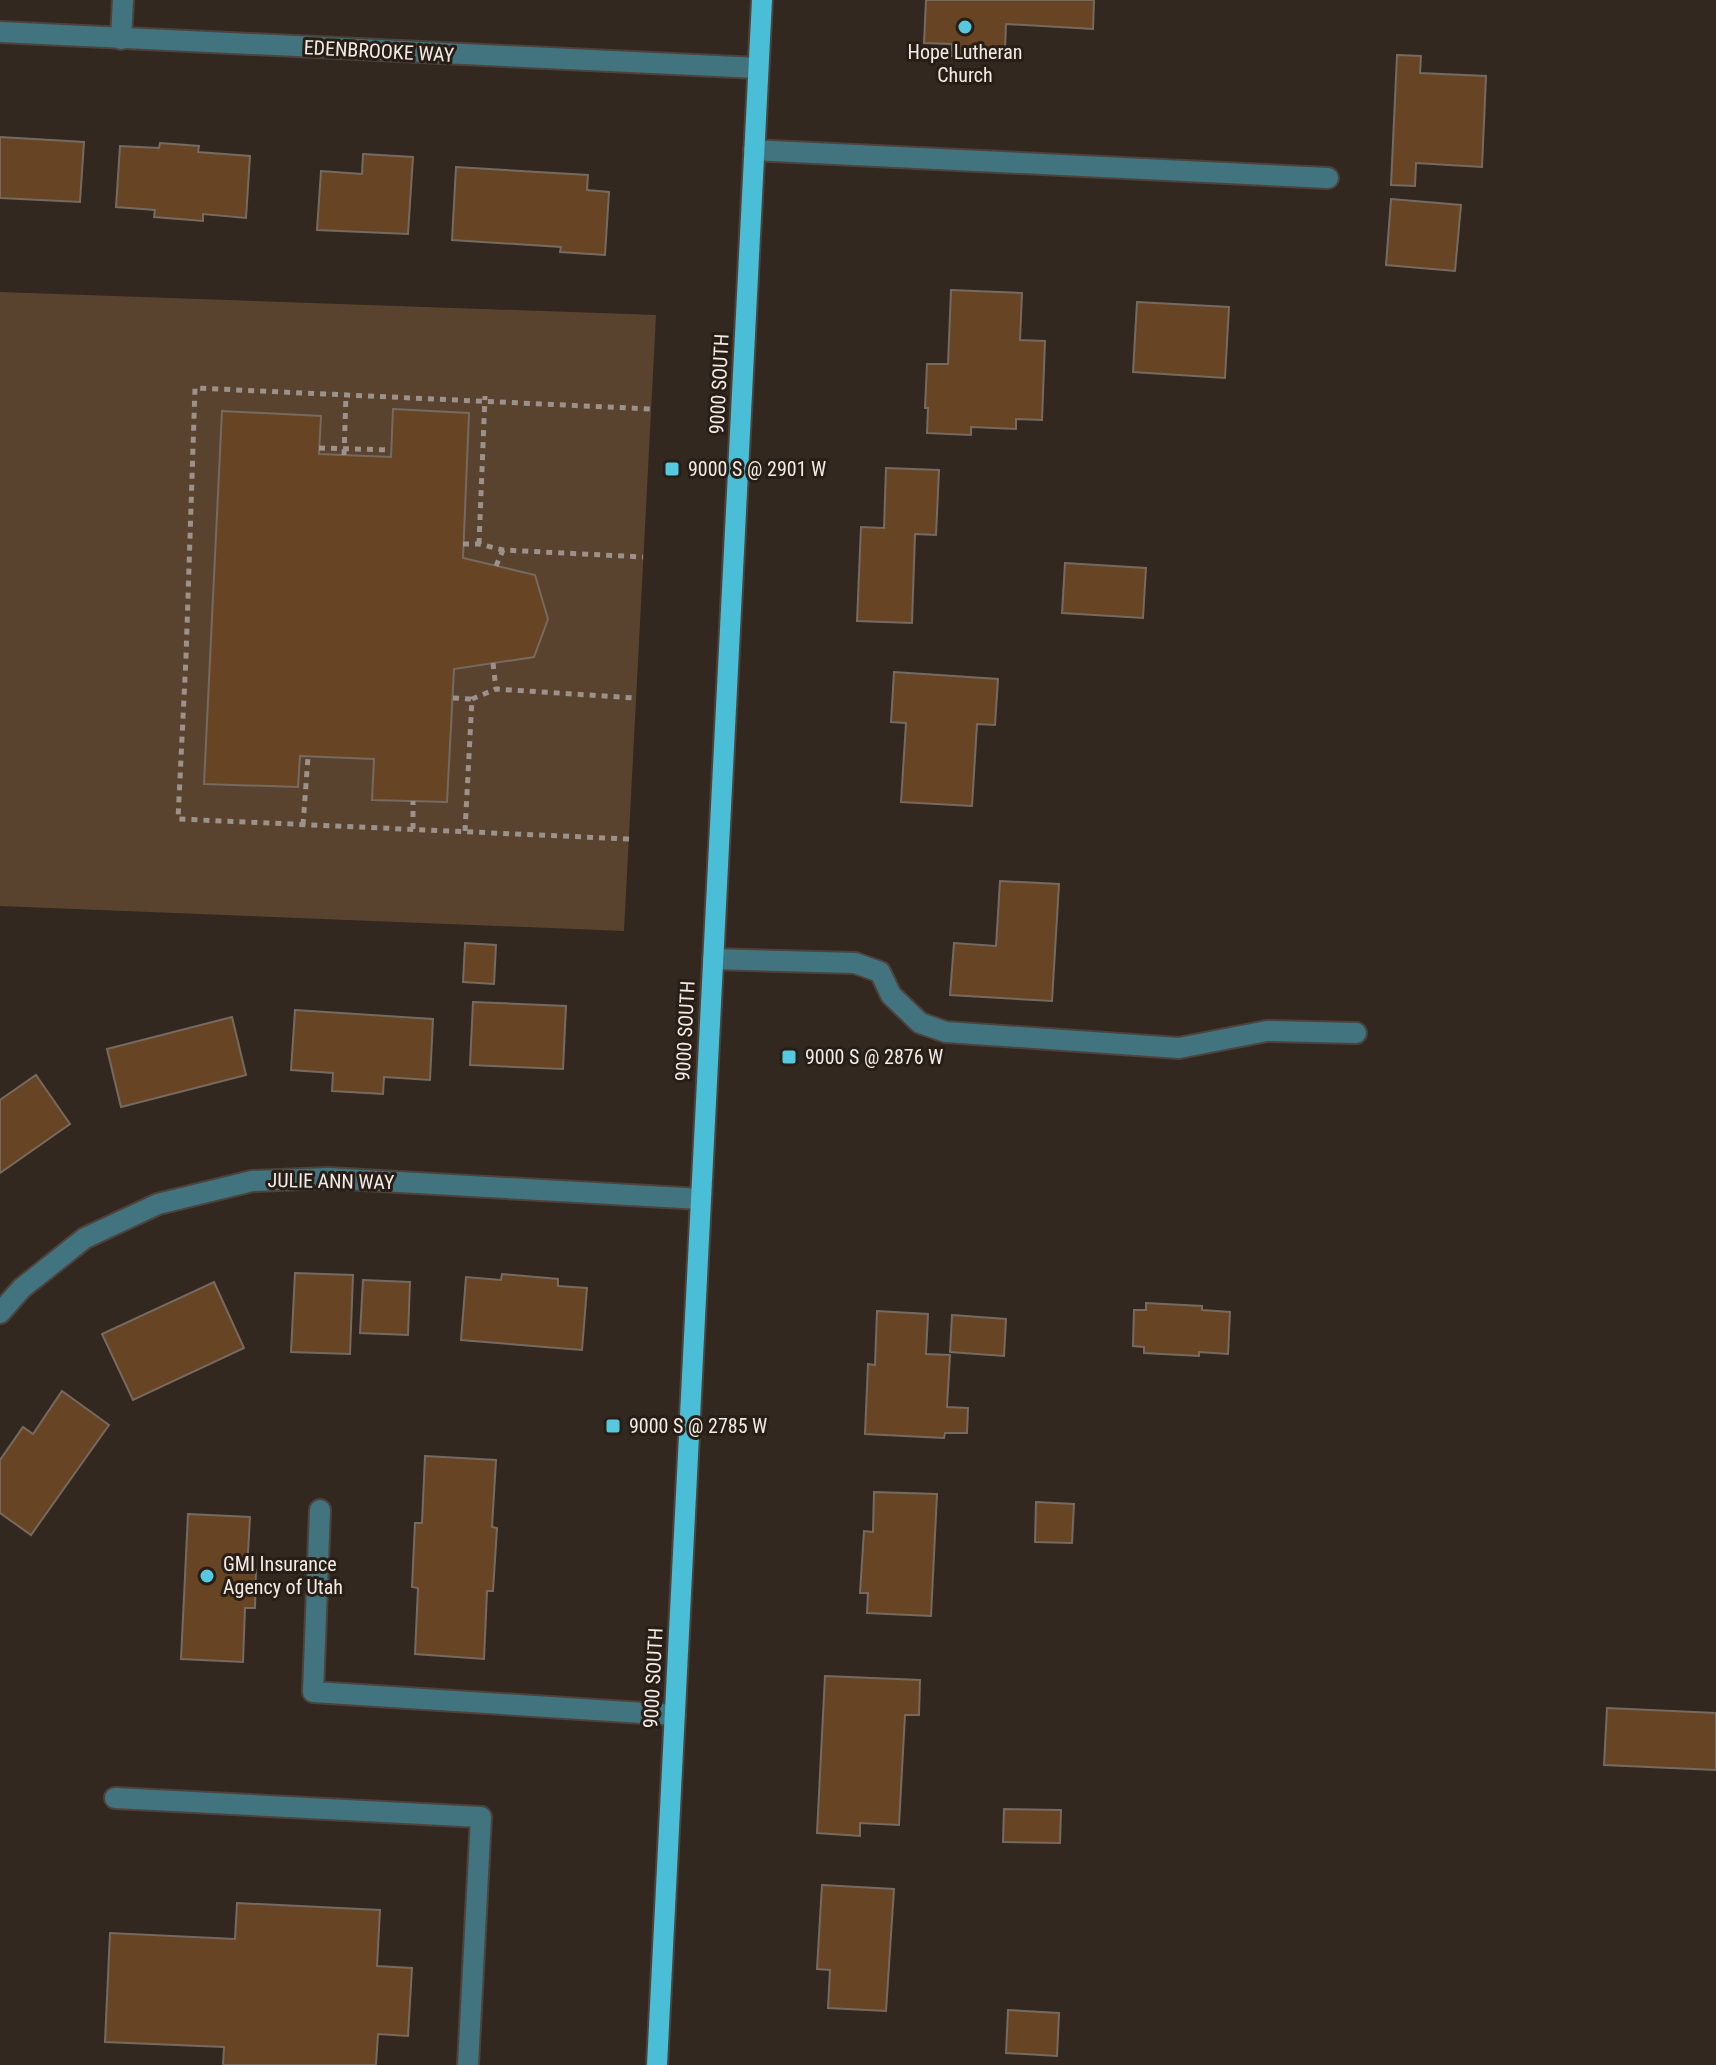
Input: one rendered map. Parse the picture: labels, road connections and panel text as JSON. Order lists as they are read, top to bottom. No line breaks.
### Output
{"streets":{"main road":["9000 SOUTH"],"street":["EDENBROOKE WAY","JULIE ANN WAY"]},"crossings":[["EDENBROOKE WAY","9000 SOUTH"],["9000 SOUTH","JULIE ANN WAY"]],"places":{"other":["Hope Lutheran Church","GMI Insurance Agency of Utah"],"transit":["9000 S @ 2901 W","9000 S @ 2876 W","9000 S @ 2785 W"]}}
